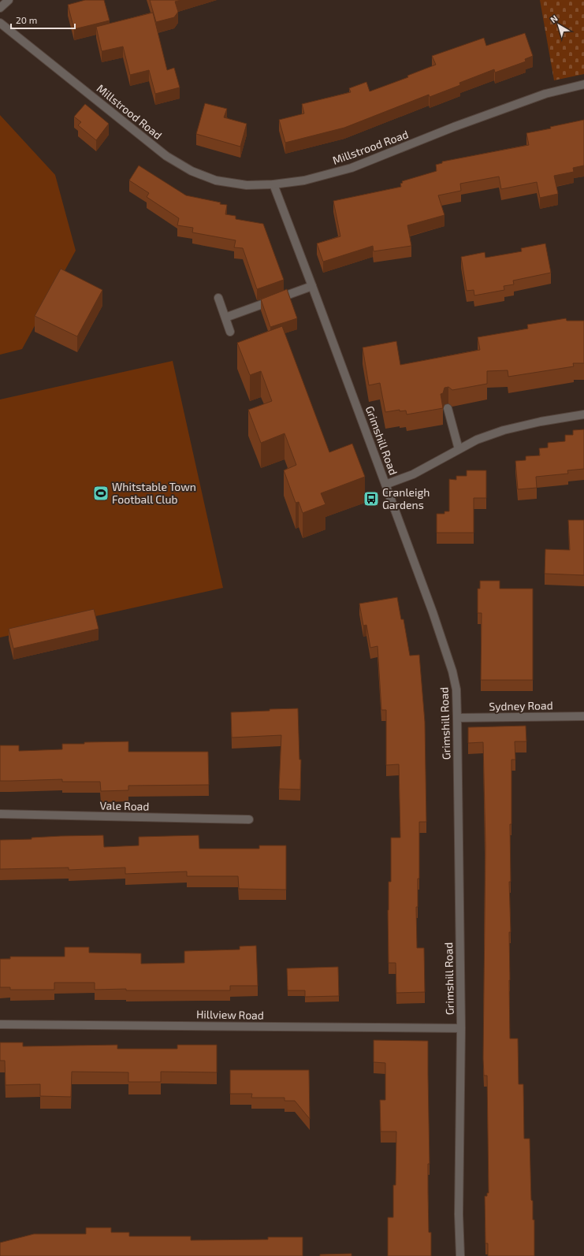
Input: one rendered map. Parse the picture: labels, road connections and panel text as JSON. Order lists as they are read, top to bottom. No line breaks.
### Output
{"streets":{"street":["Millstrood Road","Grimshill Road","Sydney Road","Vale Road","Hillview Road"]},"crossings":[["Millstrood Road","Grimshill Road"],["Grimshill Road","Sydney Road"],["Grimshill Road","Hillview Road"]],"places":{"sports":["Whitstable Town Football Club"],"bus stop":["Cranleigh Gardens"]},"scale_bar":"20 m","north":"top left"}
